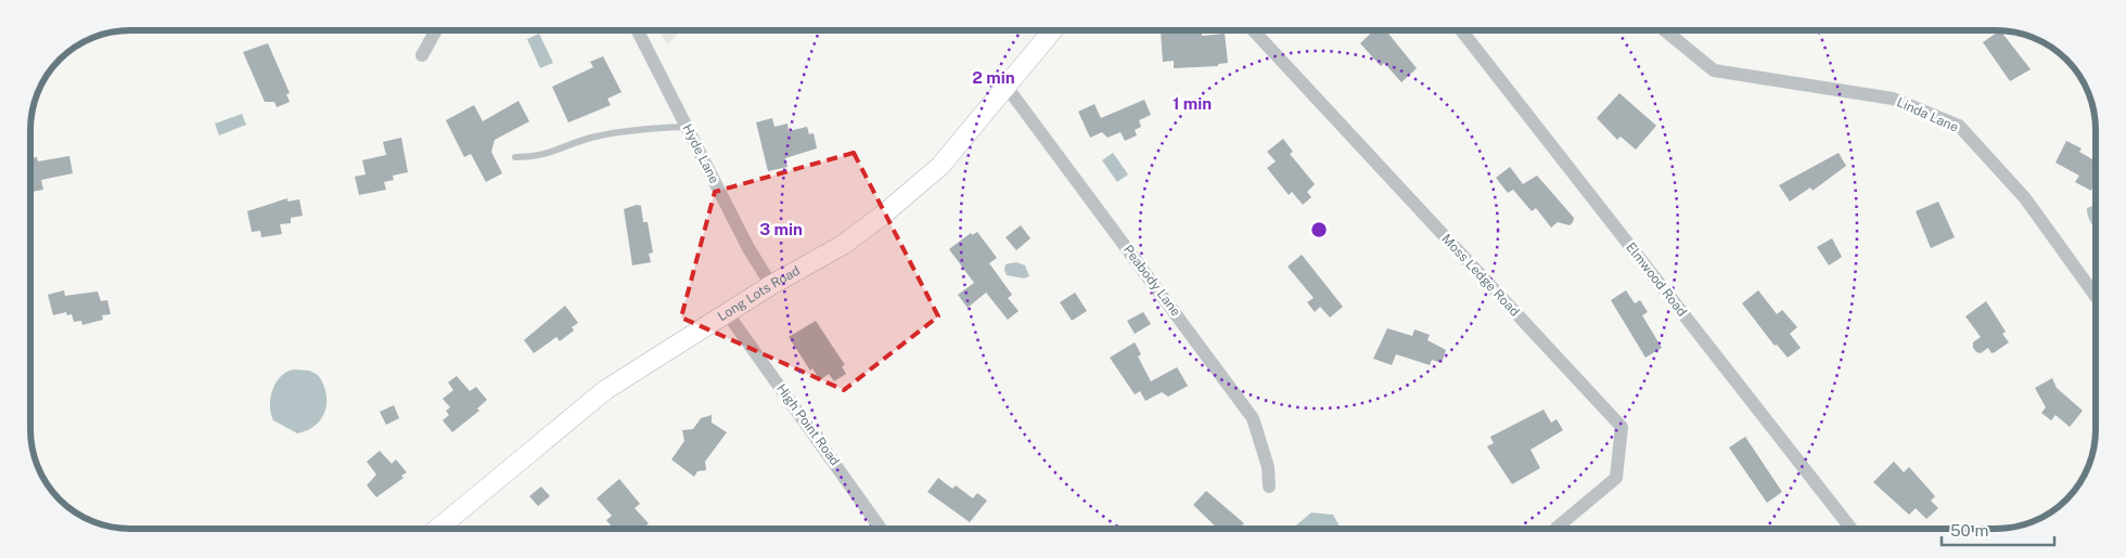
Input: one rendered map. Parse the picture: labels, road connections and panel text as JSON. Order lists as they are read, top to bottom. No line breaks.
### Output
{"streets":{"main road":["Long Lots Road"],"street":["Linda Lane","Hyde Lane","Moss Ledge Road","Elmwood Road","Peabody Lane","High Point Road"]},"crossings":[["Hyde Lane","Long Lots Road"],["Peabody Lane","Long Lots Road"],["Long Lots Road","High Point Road"]],"scale_bar":"50 m","rings":["2 min","1 min","3 min"]}
